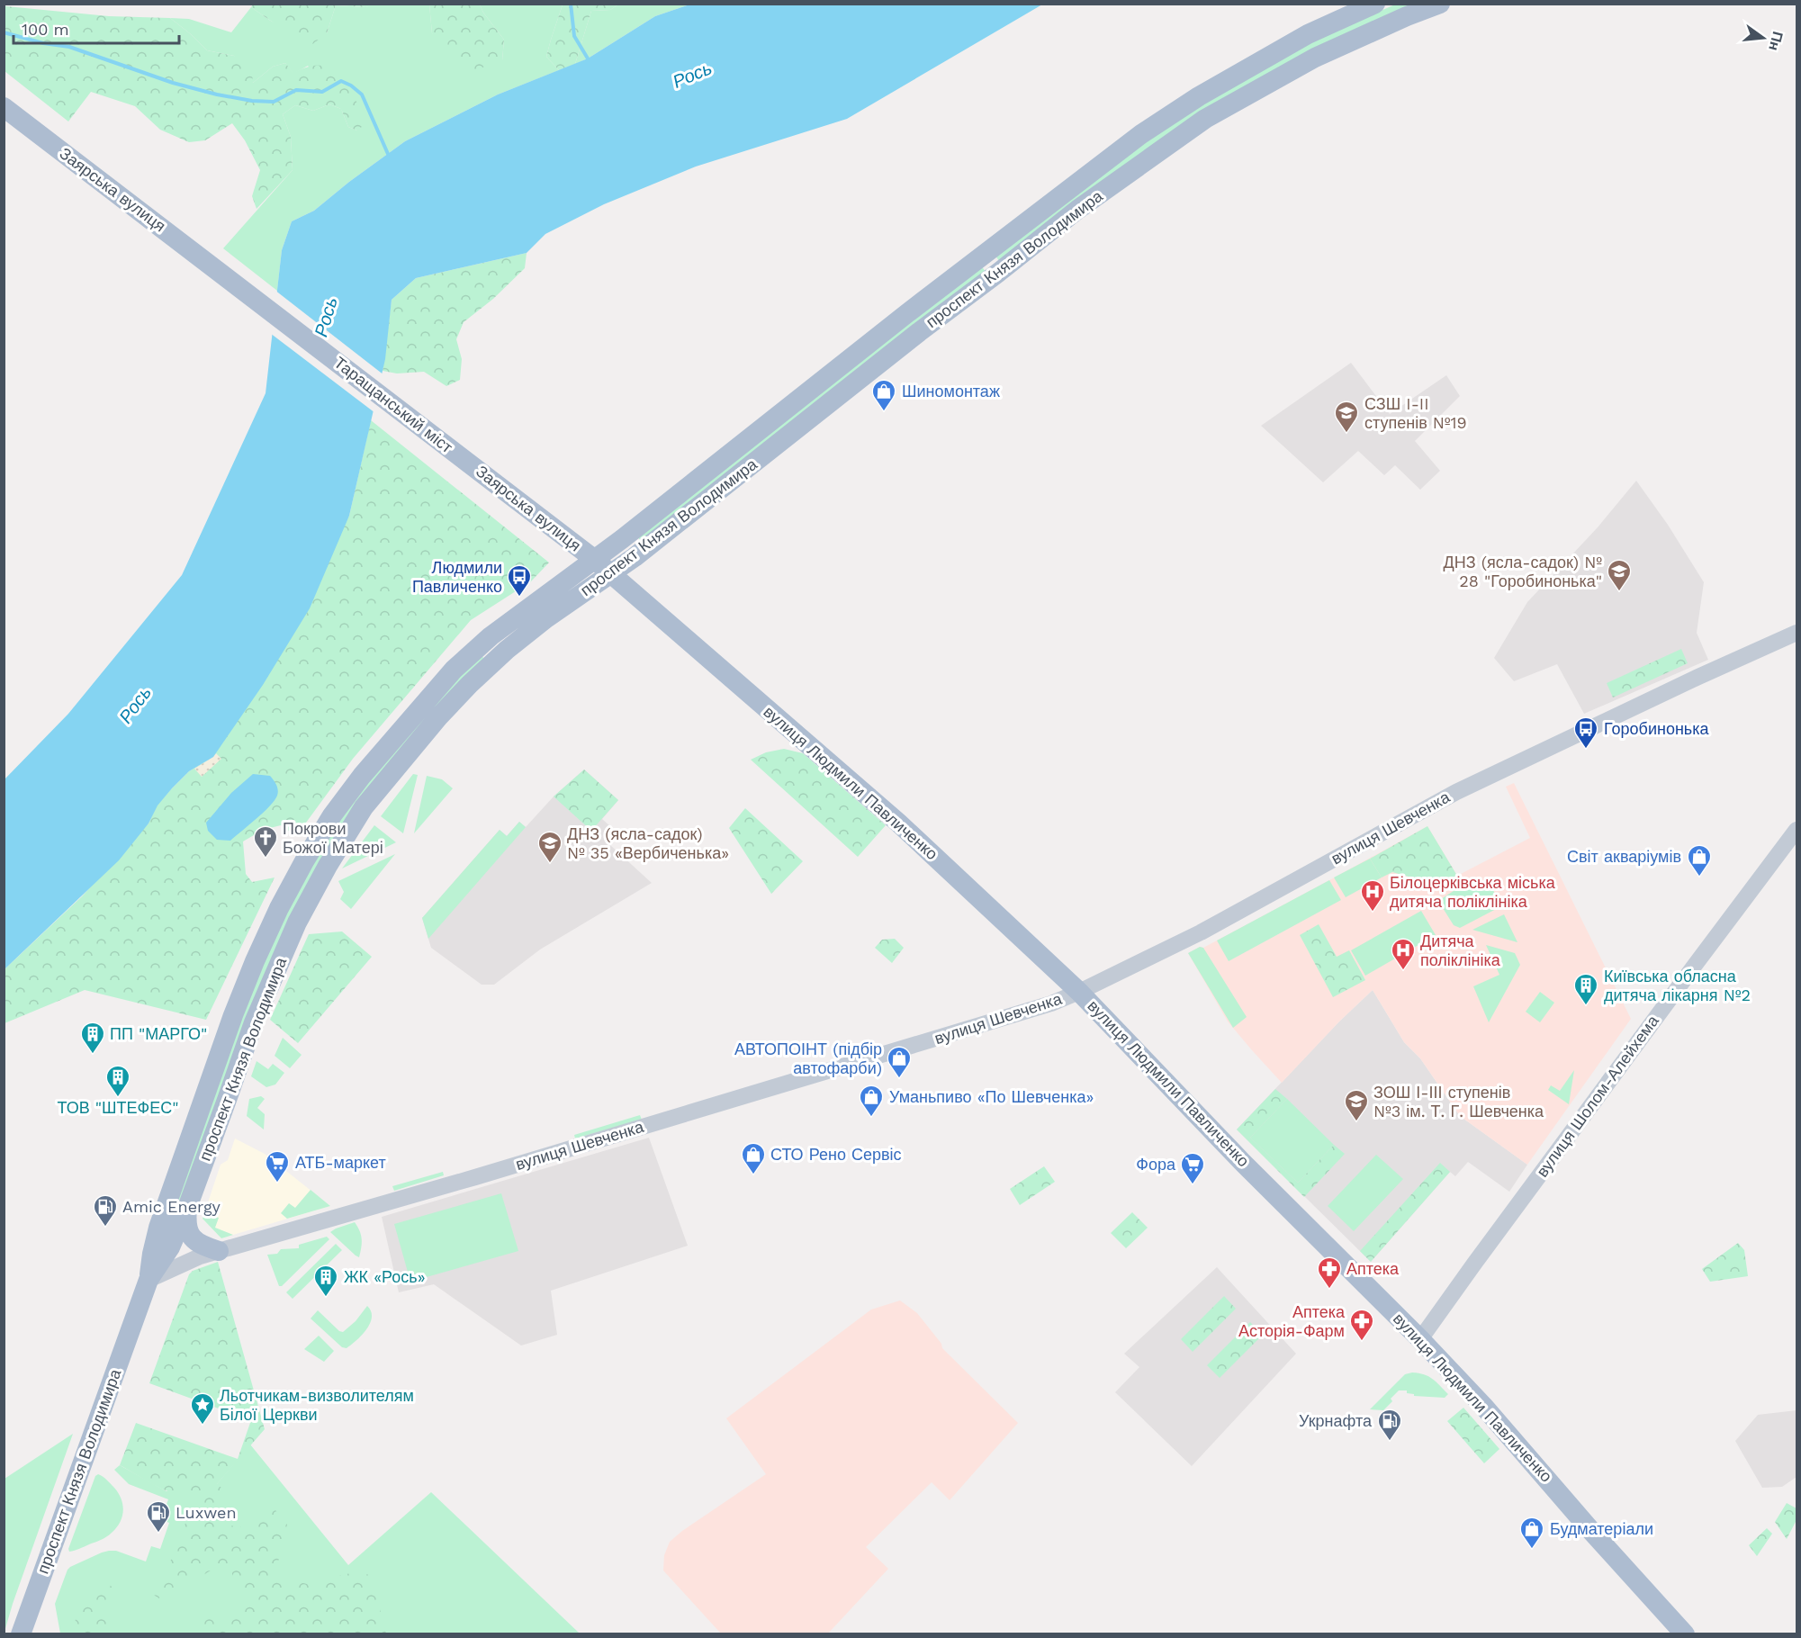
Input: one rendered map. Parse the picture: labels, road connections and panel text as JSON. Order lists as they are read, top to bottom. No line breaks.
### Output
{"streets":{"main road":["Заярська вулиця","проспект Князя Володимира","Таращанський міст","вулиця Людмили Павличенко"],"street":["вулиця Шевченка","вулиця Шолом-Алейхема"]},"crossings":[["Заярська вулиця","проспект Князя Володимира"],["Заярська вулиця","Таращанський міст"],["Заярська вулиця","вулиця Людмили Павличенко"],["проспект Князя Володимира","вулиця Людмили Павличенко"],["проспект Князя Володимира","вулиця Шевченка"],["вулиця Людмили Павличенко","вулиця Шевченка"],["вулиця Людмили Павличенко","вулиця Шолом-Алейхема"]],"water":["Рось"],"places":{"shop":["Шиномонтаж","Світ акваріумів","АВТОПОІНТ (підбір автофарби)","Уманьпиво «По Шевченка»","СТО Рено Сервіс","Будматеріали"],"school or university":["СЗШ I-II ступенів №19","ДНЗ (ясла-садок) № 28 \"Горобинонька\"","ДНЗ (ясла-садок) № 35 «Вербиченька»","ЗОШ І-ІІІ ступенів №3 ім. Т. Г. Шевченка"],"bus stop":["Людмили Павличенко","Горобинонька"],"church":["Покрови Божої Матері"],"hospital":["Білоцерківська міська дитяча поліклініка","Дитяча поліклініка"],"building":["Київська обласна дитяча лікарня №2","ПП \"МАРГО\"","ТОВ \"ШТЕФЕС\"","ЖК «Рось»"],"supermarket":["АТБ-маркет","Фора"],"fuel station":["Amic Energy","Укрнафта","Luxwen"],"pharmacy":["Аптека","Аптека Асторія-Фарм"],"place":["Льотчикам-визволителям Білої Церкви"]},"scale_bar":"100 m","north":"right"}
